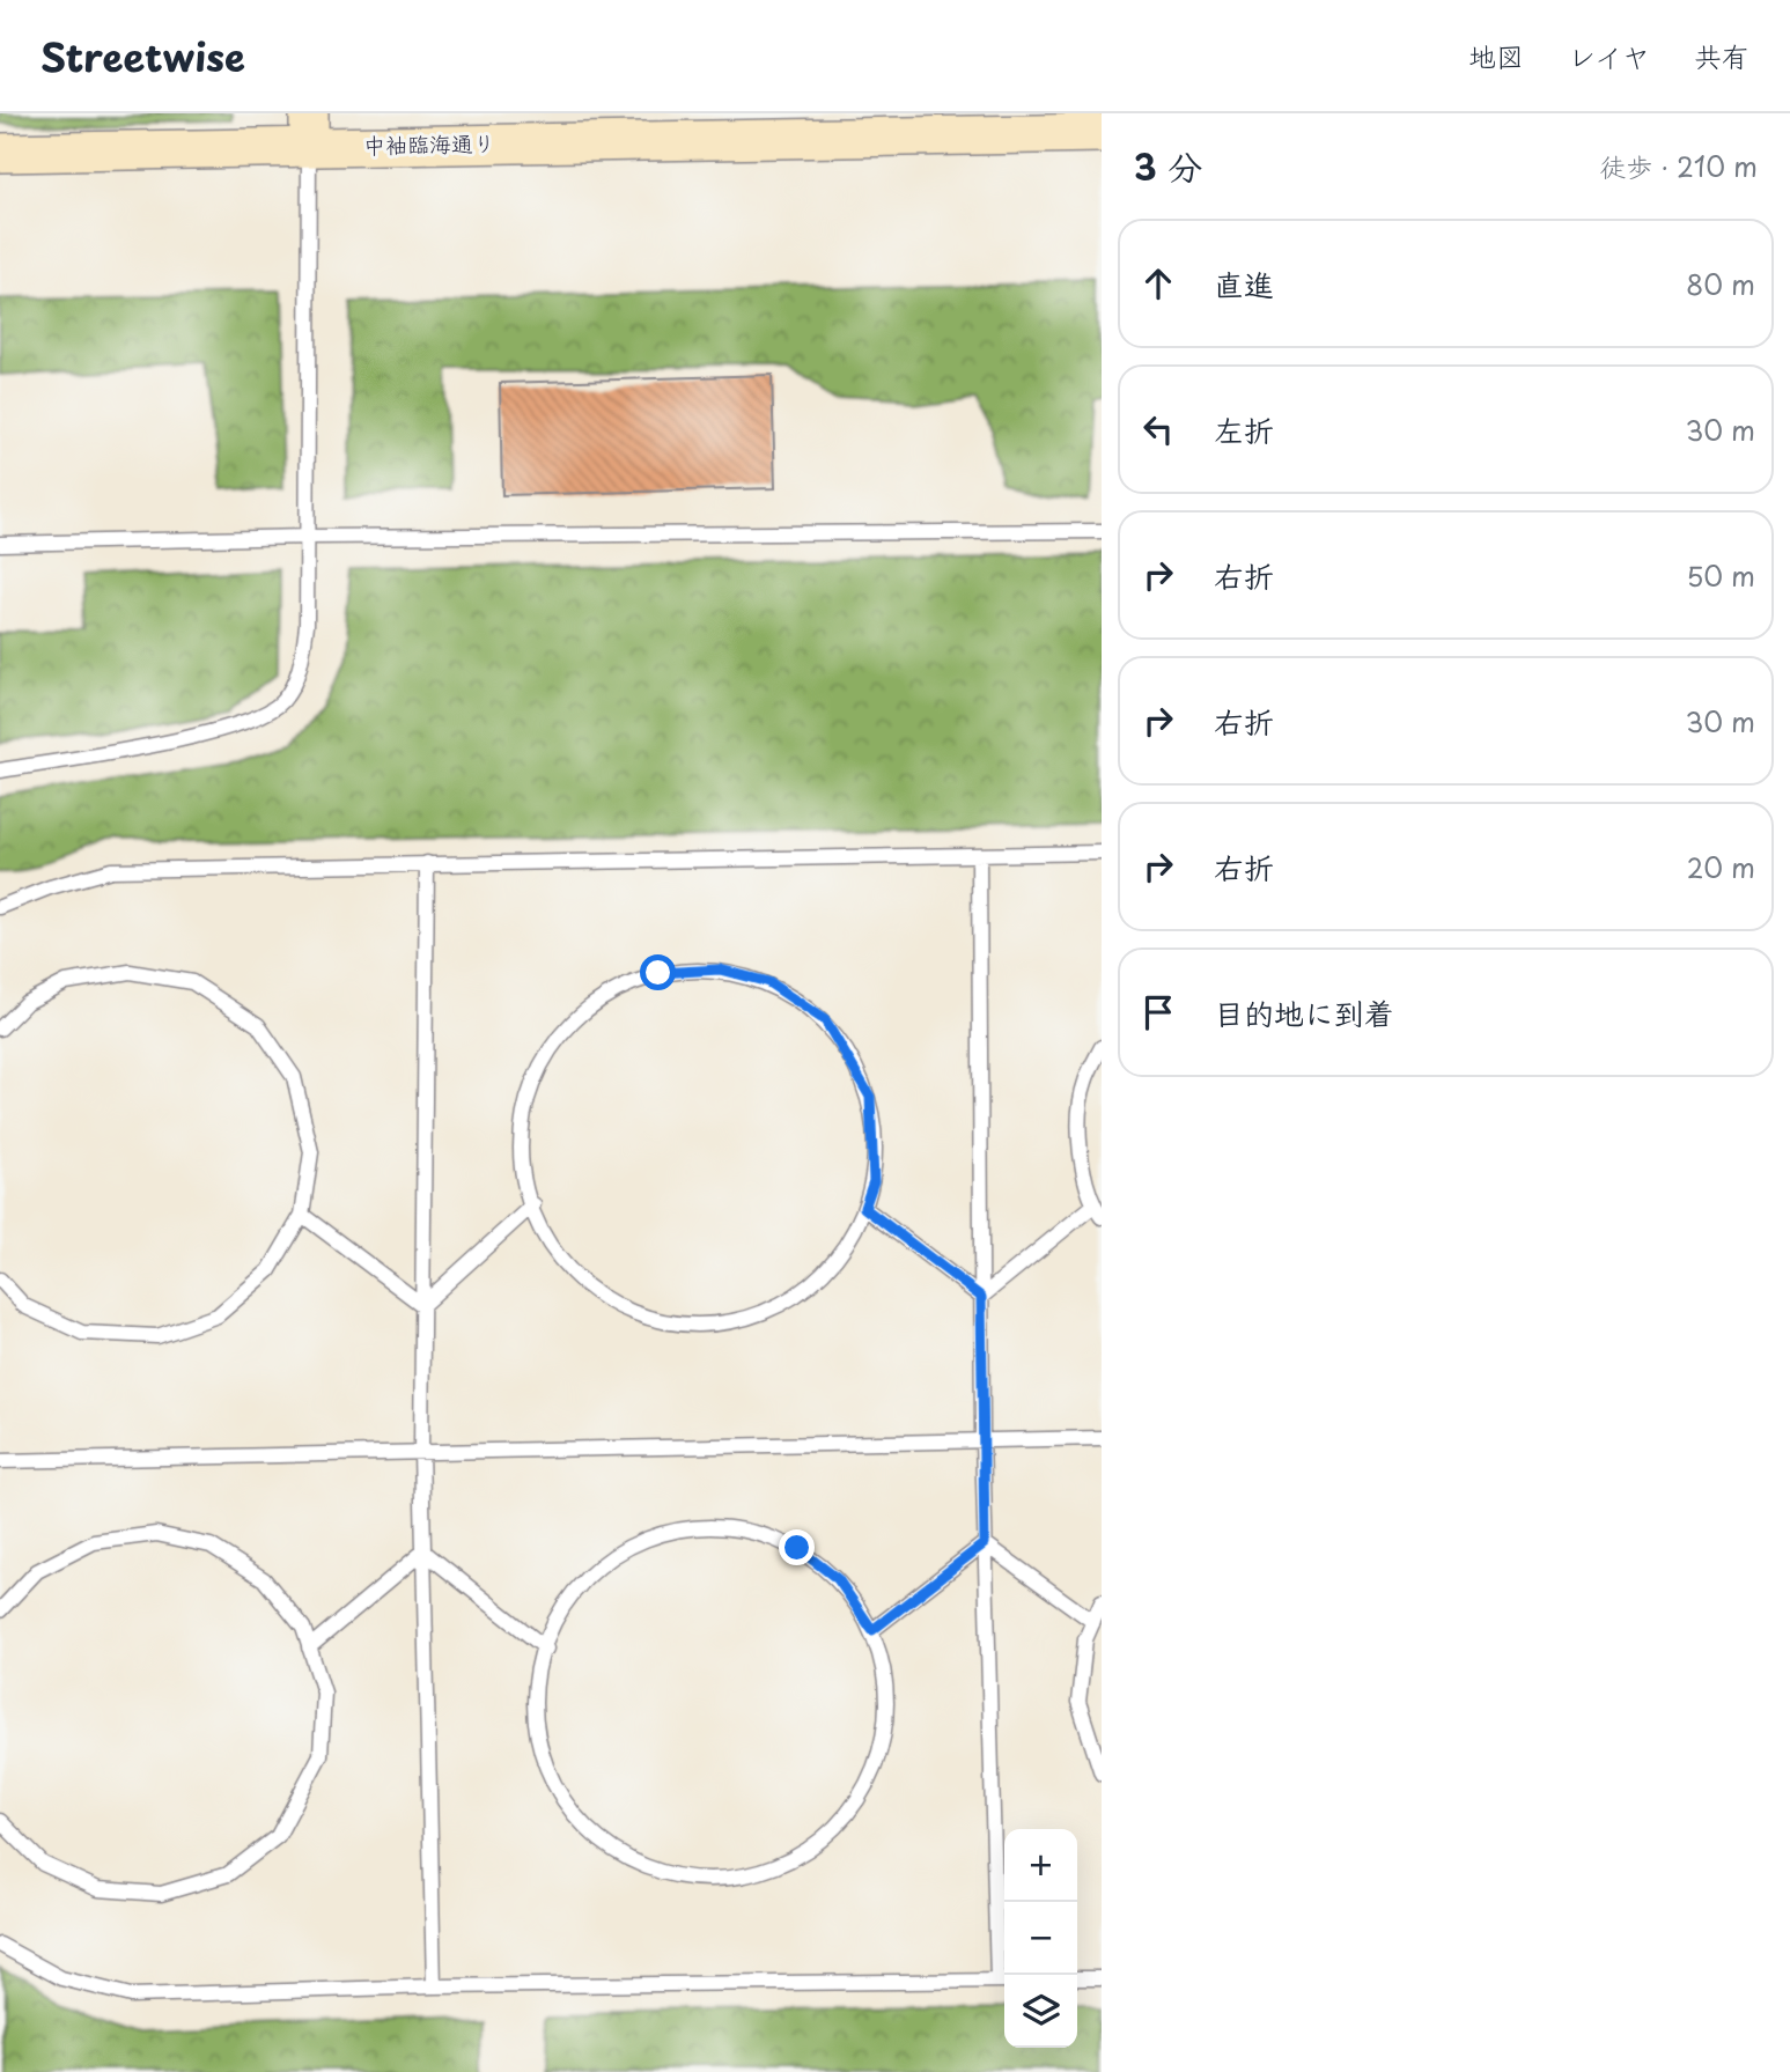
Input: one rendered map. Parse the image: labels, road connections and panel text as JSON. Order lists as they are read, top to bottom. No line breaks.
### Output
{"streets":{"street":["中袖臨海通り"]},"page":{"header":"Streetwise","nav":["地図","レイヤ","共有"],"heading":["3 分","徒歩 · 210 m"],"list":[["直進","80 m"],["左折","30 m"],["右折","50 m"],["右折","30 m"],["右折","20 m"],"目的地に到着"],"map_buttons":["+","−"]}}
